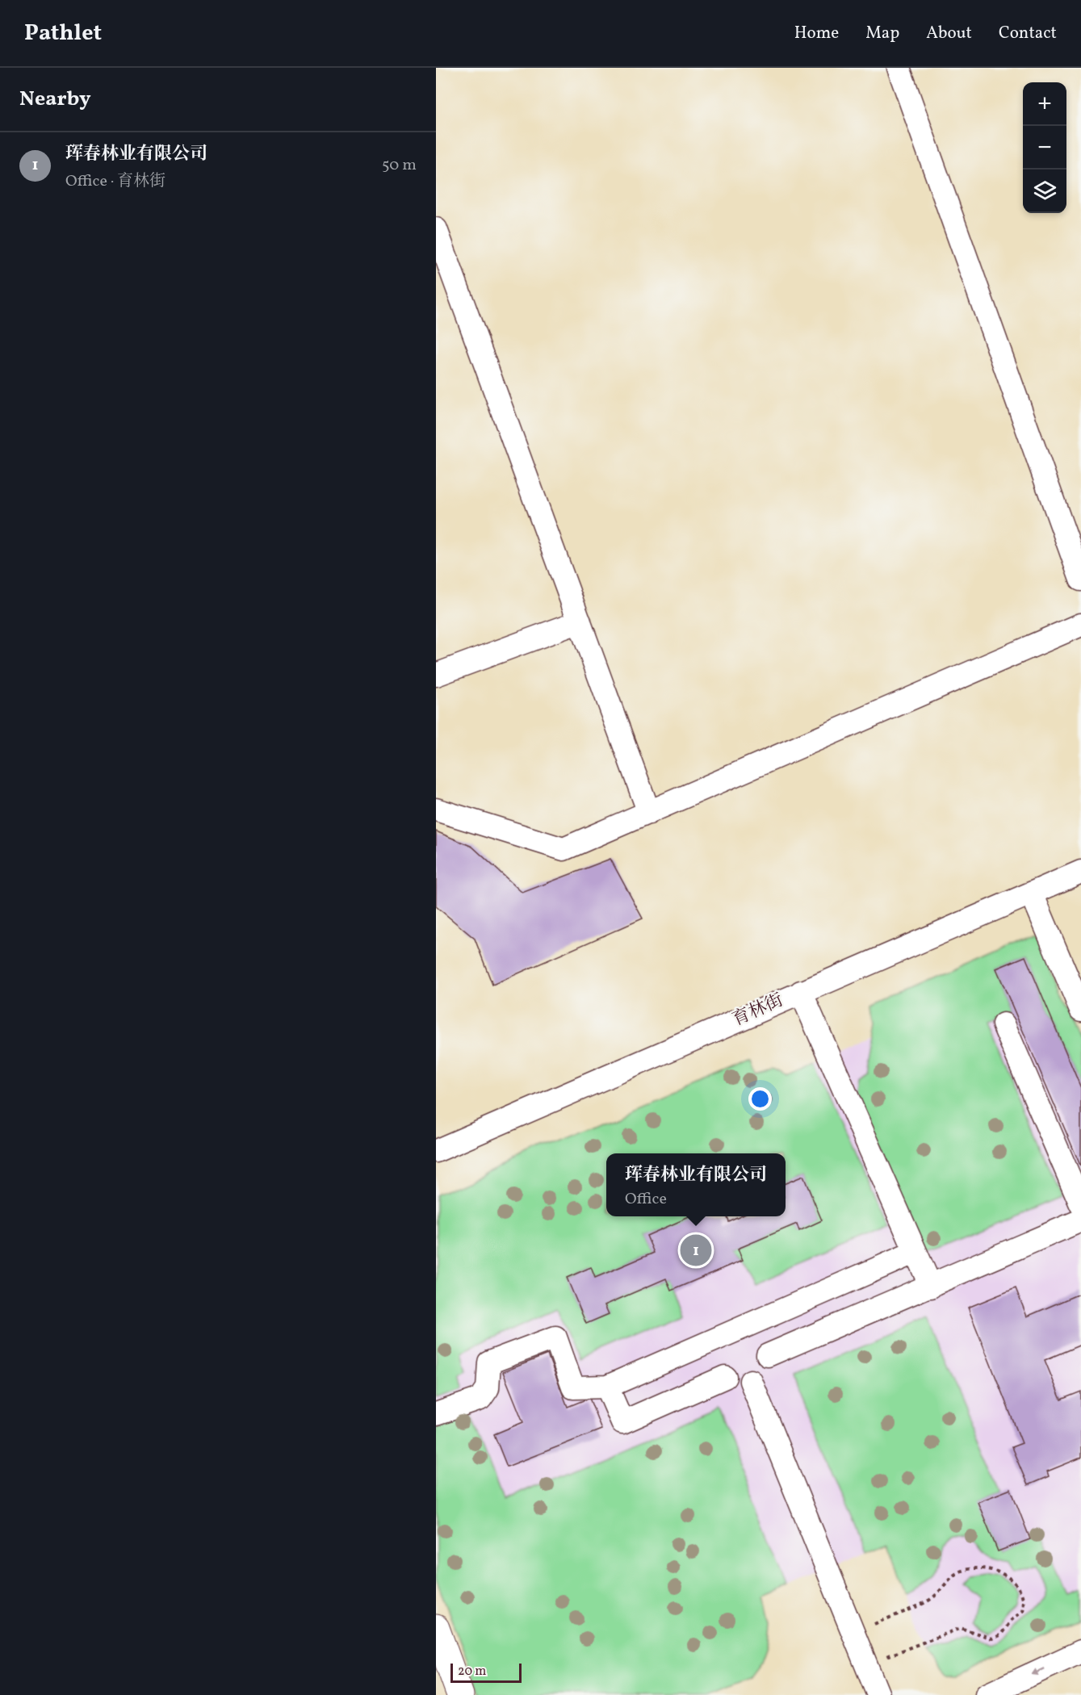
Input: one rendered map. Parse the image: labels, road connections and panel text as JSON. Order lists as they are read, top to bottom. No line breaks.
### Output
{"streets":{"street":["育林街"]},"scale_bar":"20 m","page":{"header":"Pathlet","nav":["Home","Map","About","Contact"],"heading":"Nearby","map_buttons":["+","−"],"list":[{"mark":"1","name":"珲春林业有限公司","note":"Office · 育林街","value":"50 m"}],"popup":["珲春林业有限公司","Office"],"pins":"1","scale":"20 m"}}
